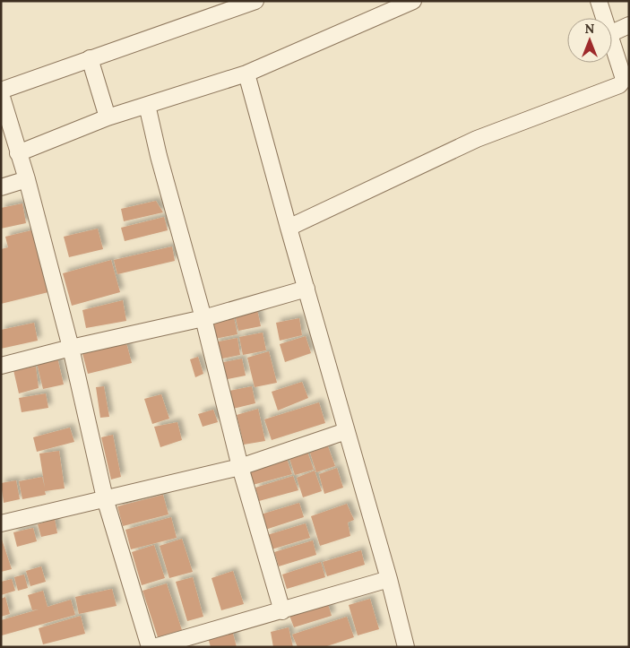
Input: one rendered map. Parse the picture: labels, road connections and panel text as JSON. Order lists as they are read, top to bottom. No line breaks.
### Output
{"north":"top"}
